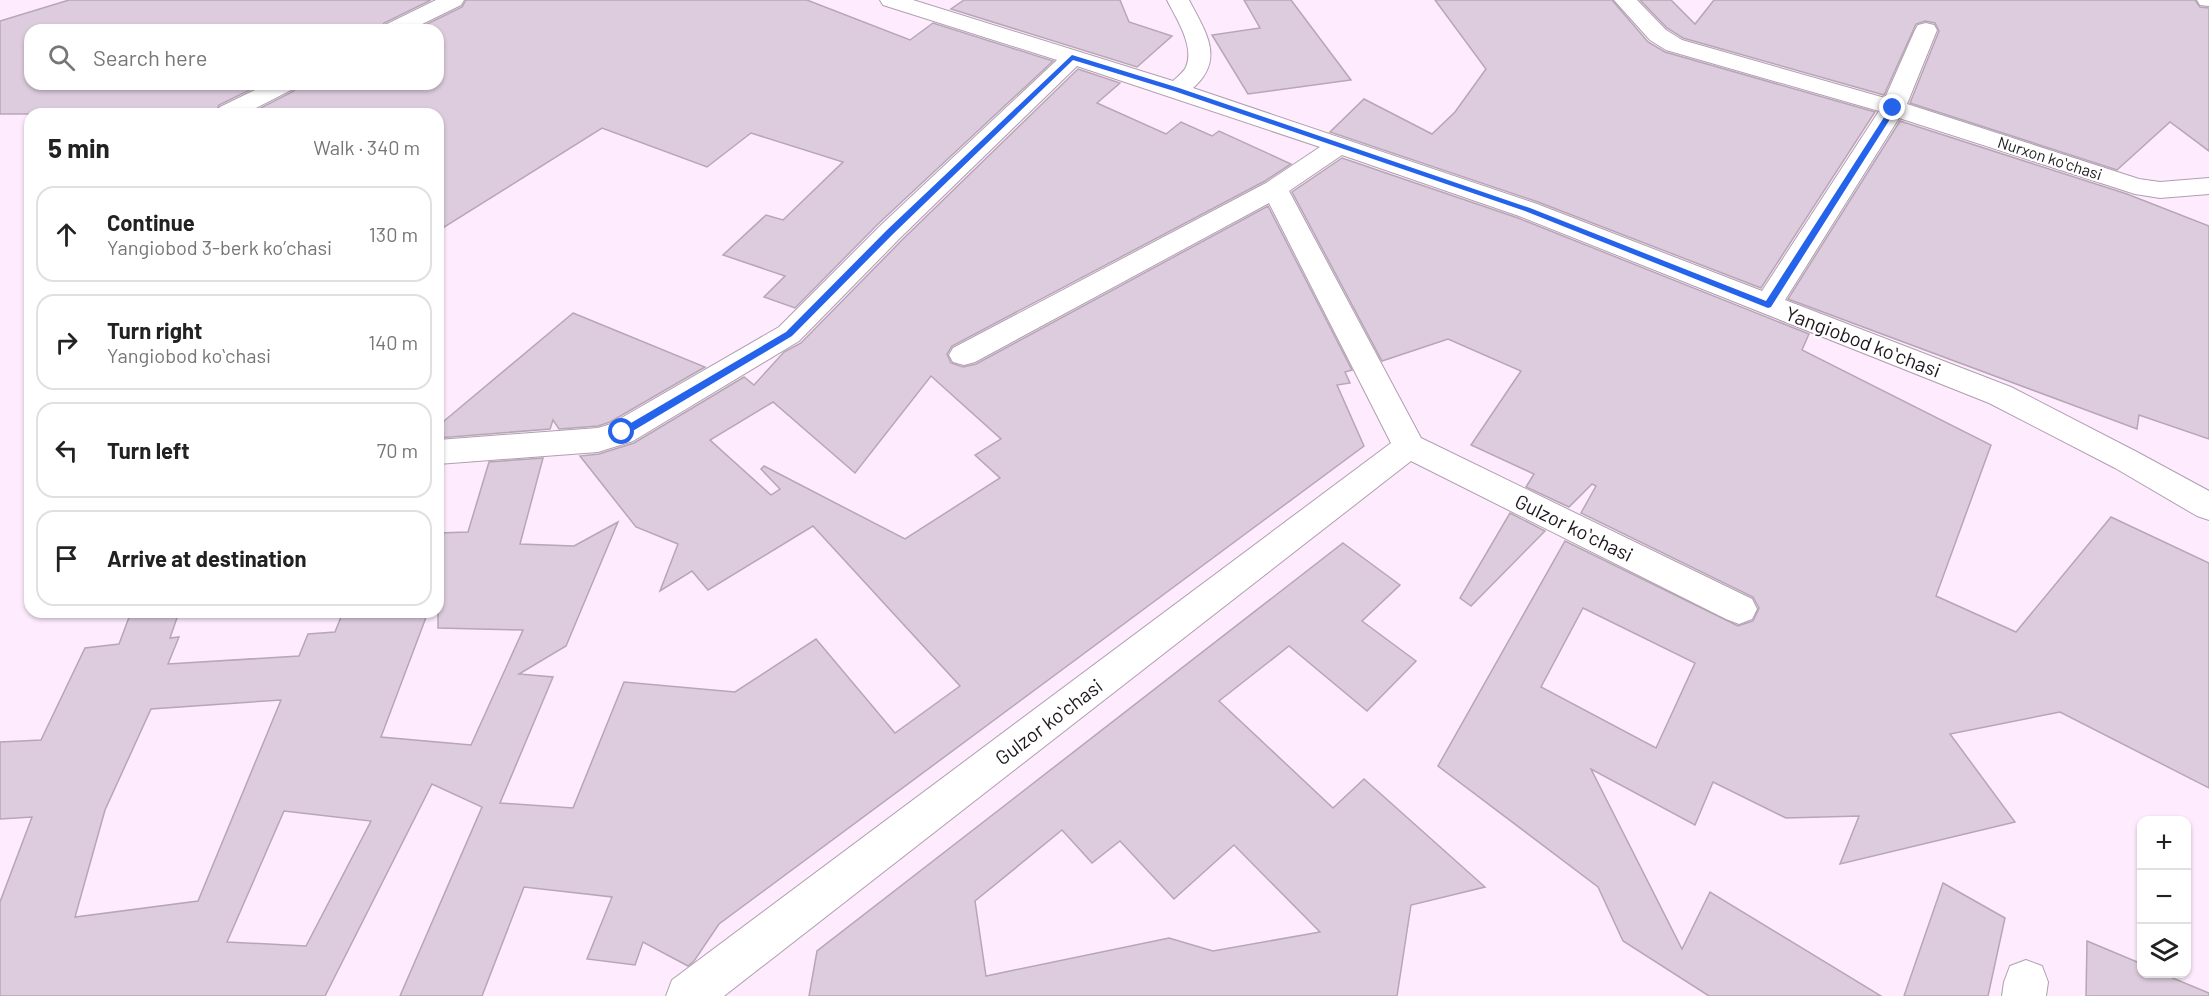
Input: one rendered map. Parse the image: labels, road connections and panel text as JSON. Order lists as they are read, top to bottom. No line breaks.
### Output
{"streets":{"street":["Nurxon koʻchasi","Yangiobod koʻchasi","Gulzor koʻchasi"]},"page":{"search":"Search here","heading":["5 min","Walk · 340 m"],"list":[["Continue","Yangiobod 3-berk koʼchasi","130 m"],["Turn right","Yangiobod koʻchasi","140 m"],["Turn left","70 m"],"Arrive at destination"],"map_buttons":["+","−"]}}
